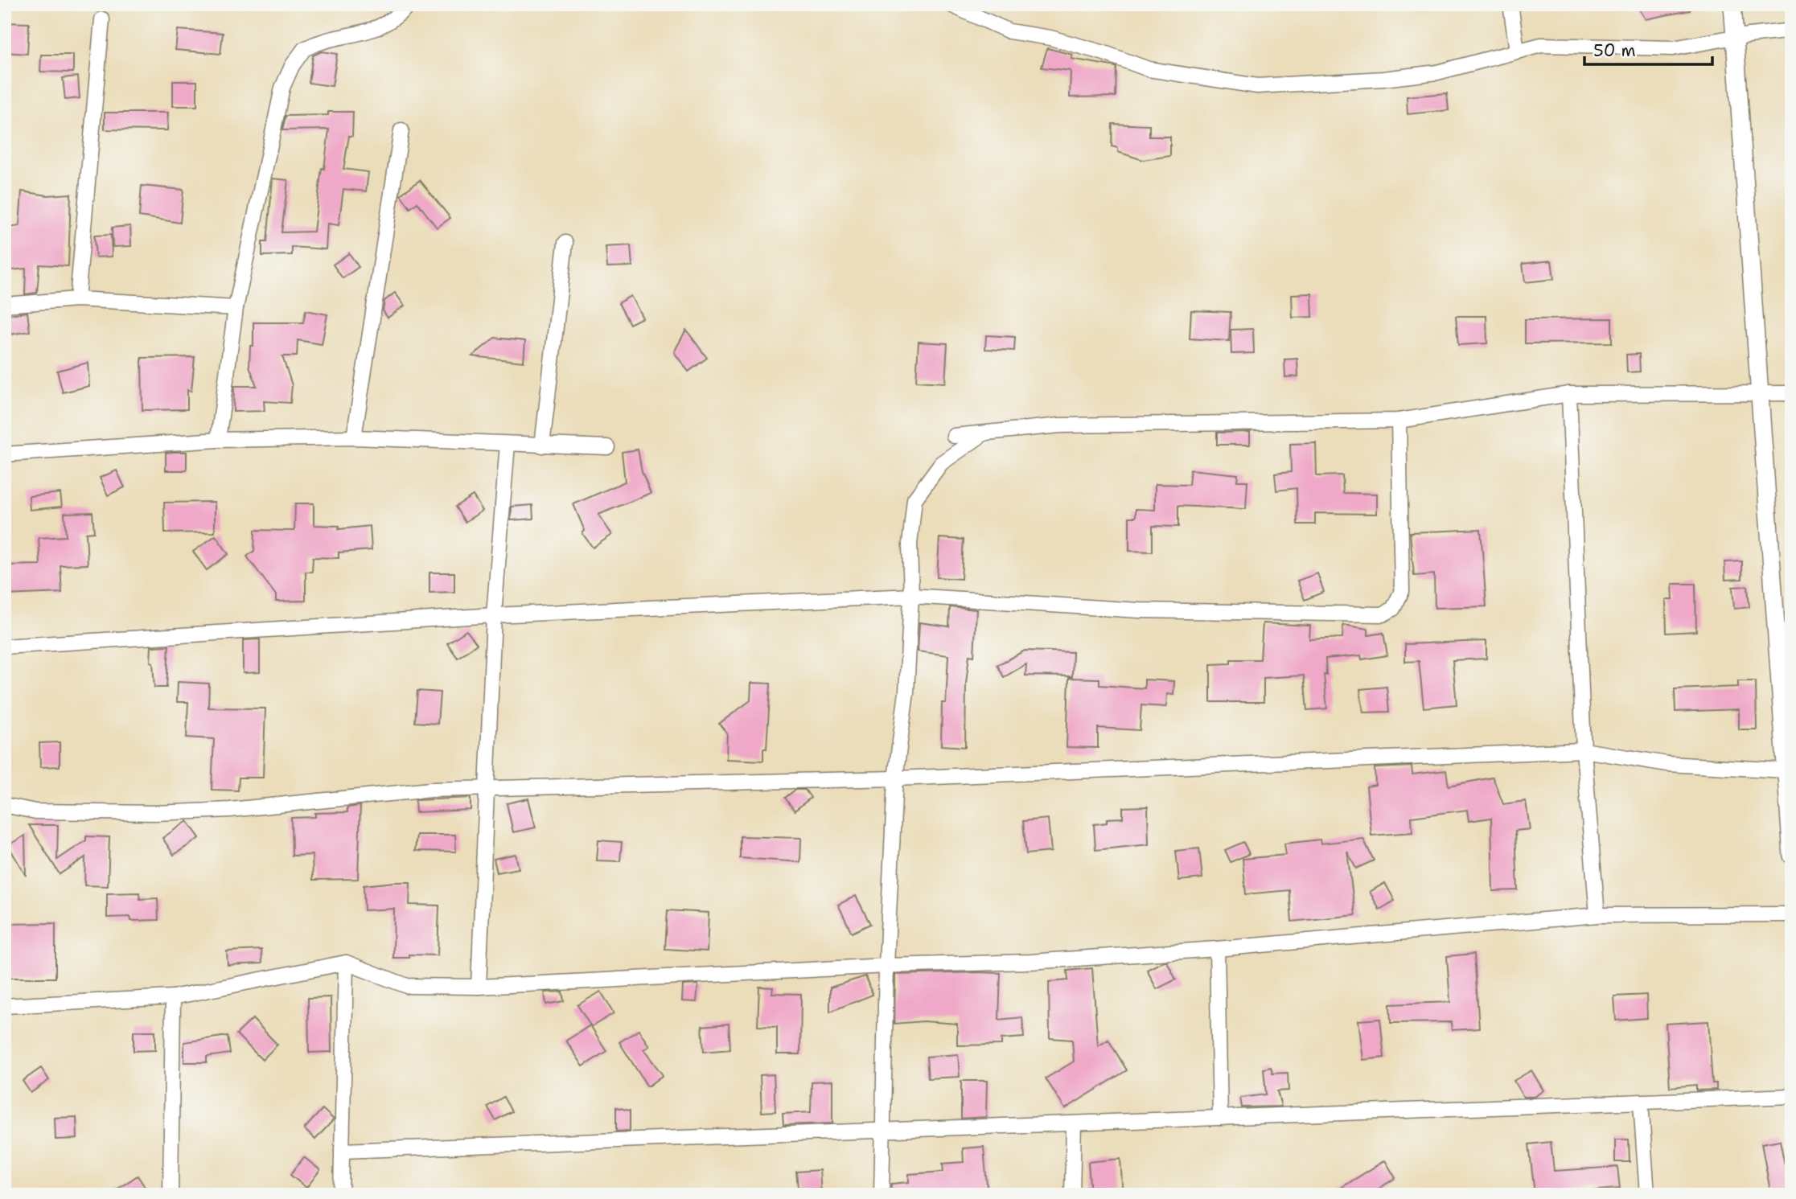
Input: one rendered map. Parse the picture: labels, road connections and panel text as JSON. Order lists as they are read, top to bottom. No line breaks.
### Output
{"scale_bar":"50 m"}
